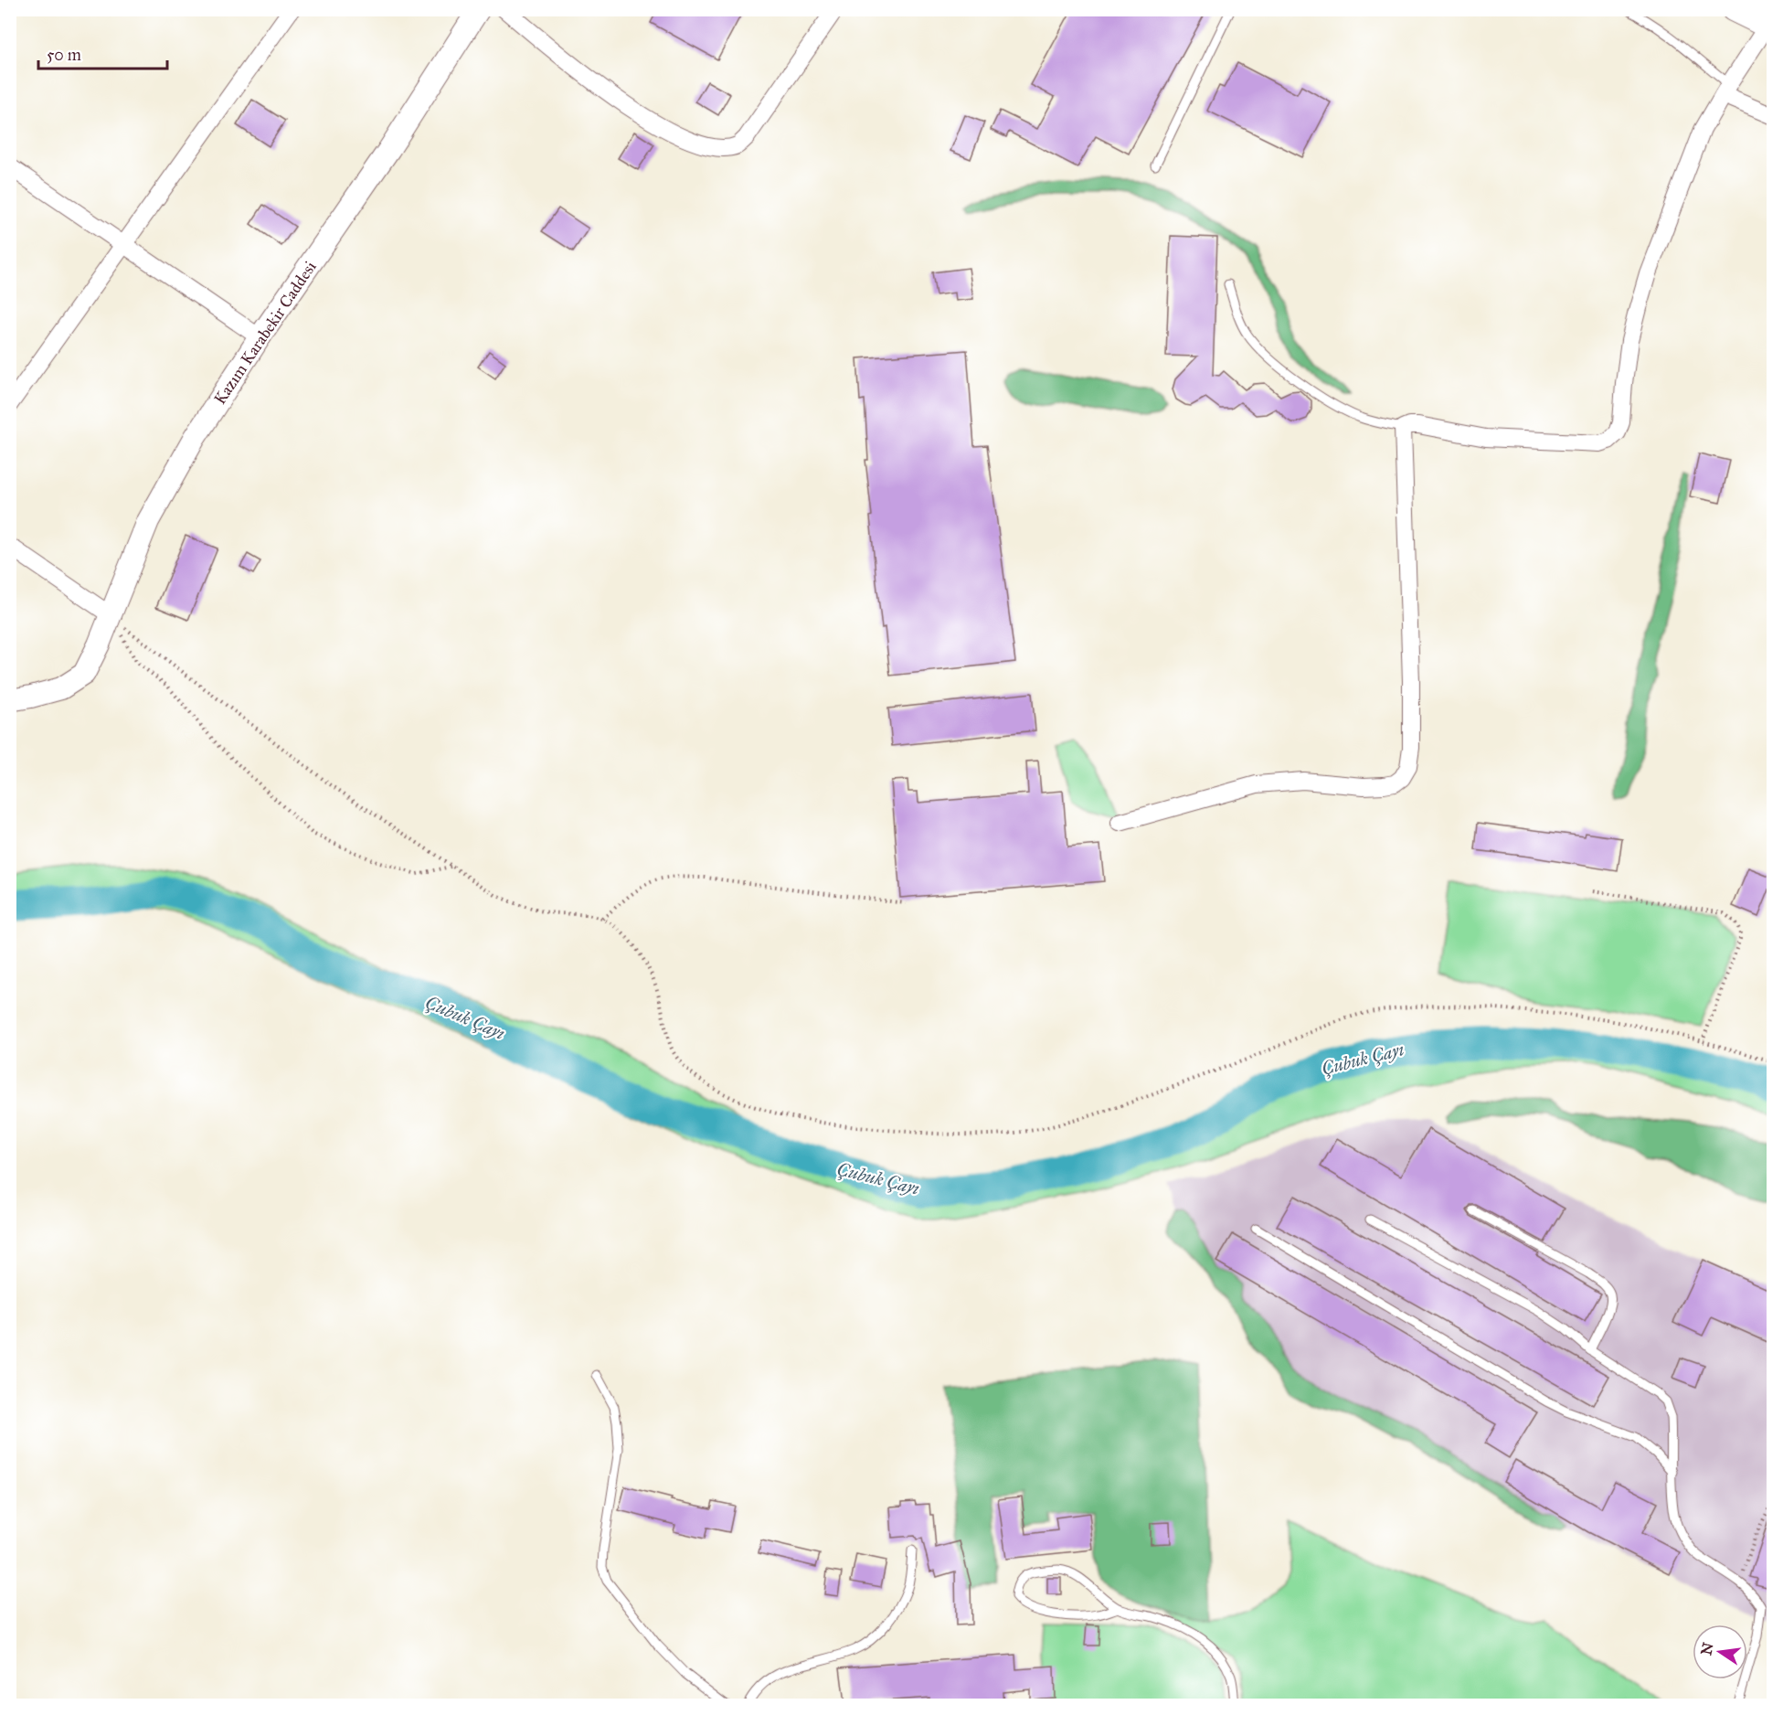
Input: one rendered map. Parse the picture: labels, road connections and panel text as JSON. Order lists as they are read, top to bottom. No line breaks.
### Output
{"streets":{"street":["Kazım Karabekir Caddesi"]},"water":["Çubuk Çayı"],"scale_bar":"50 m","north":"left"}
